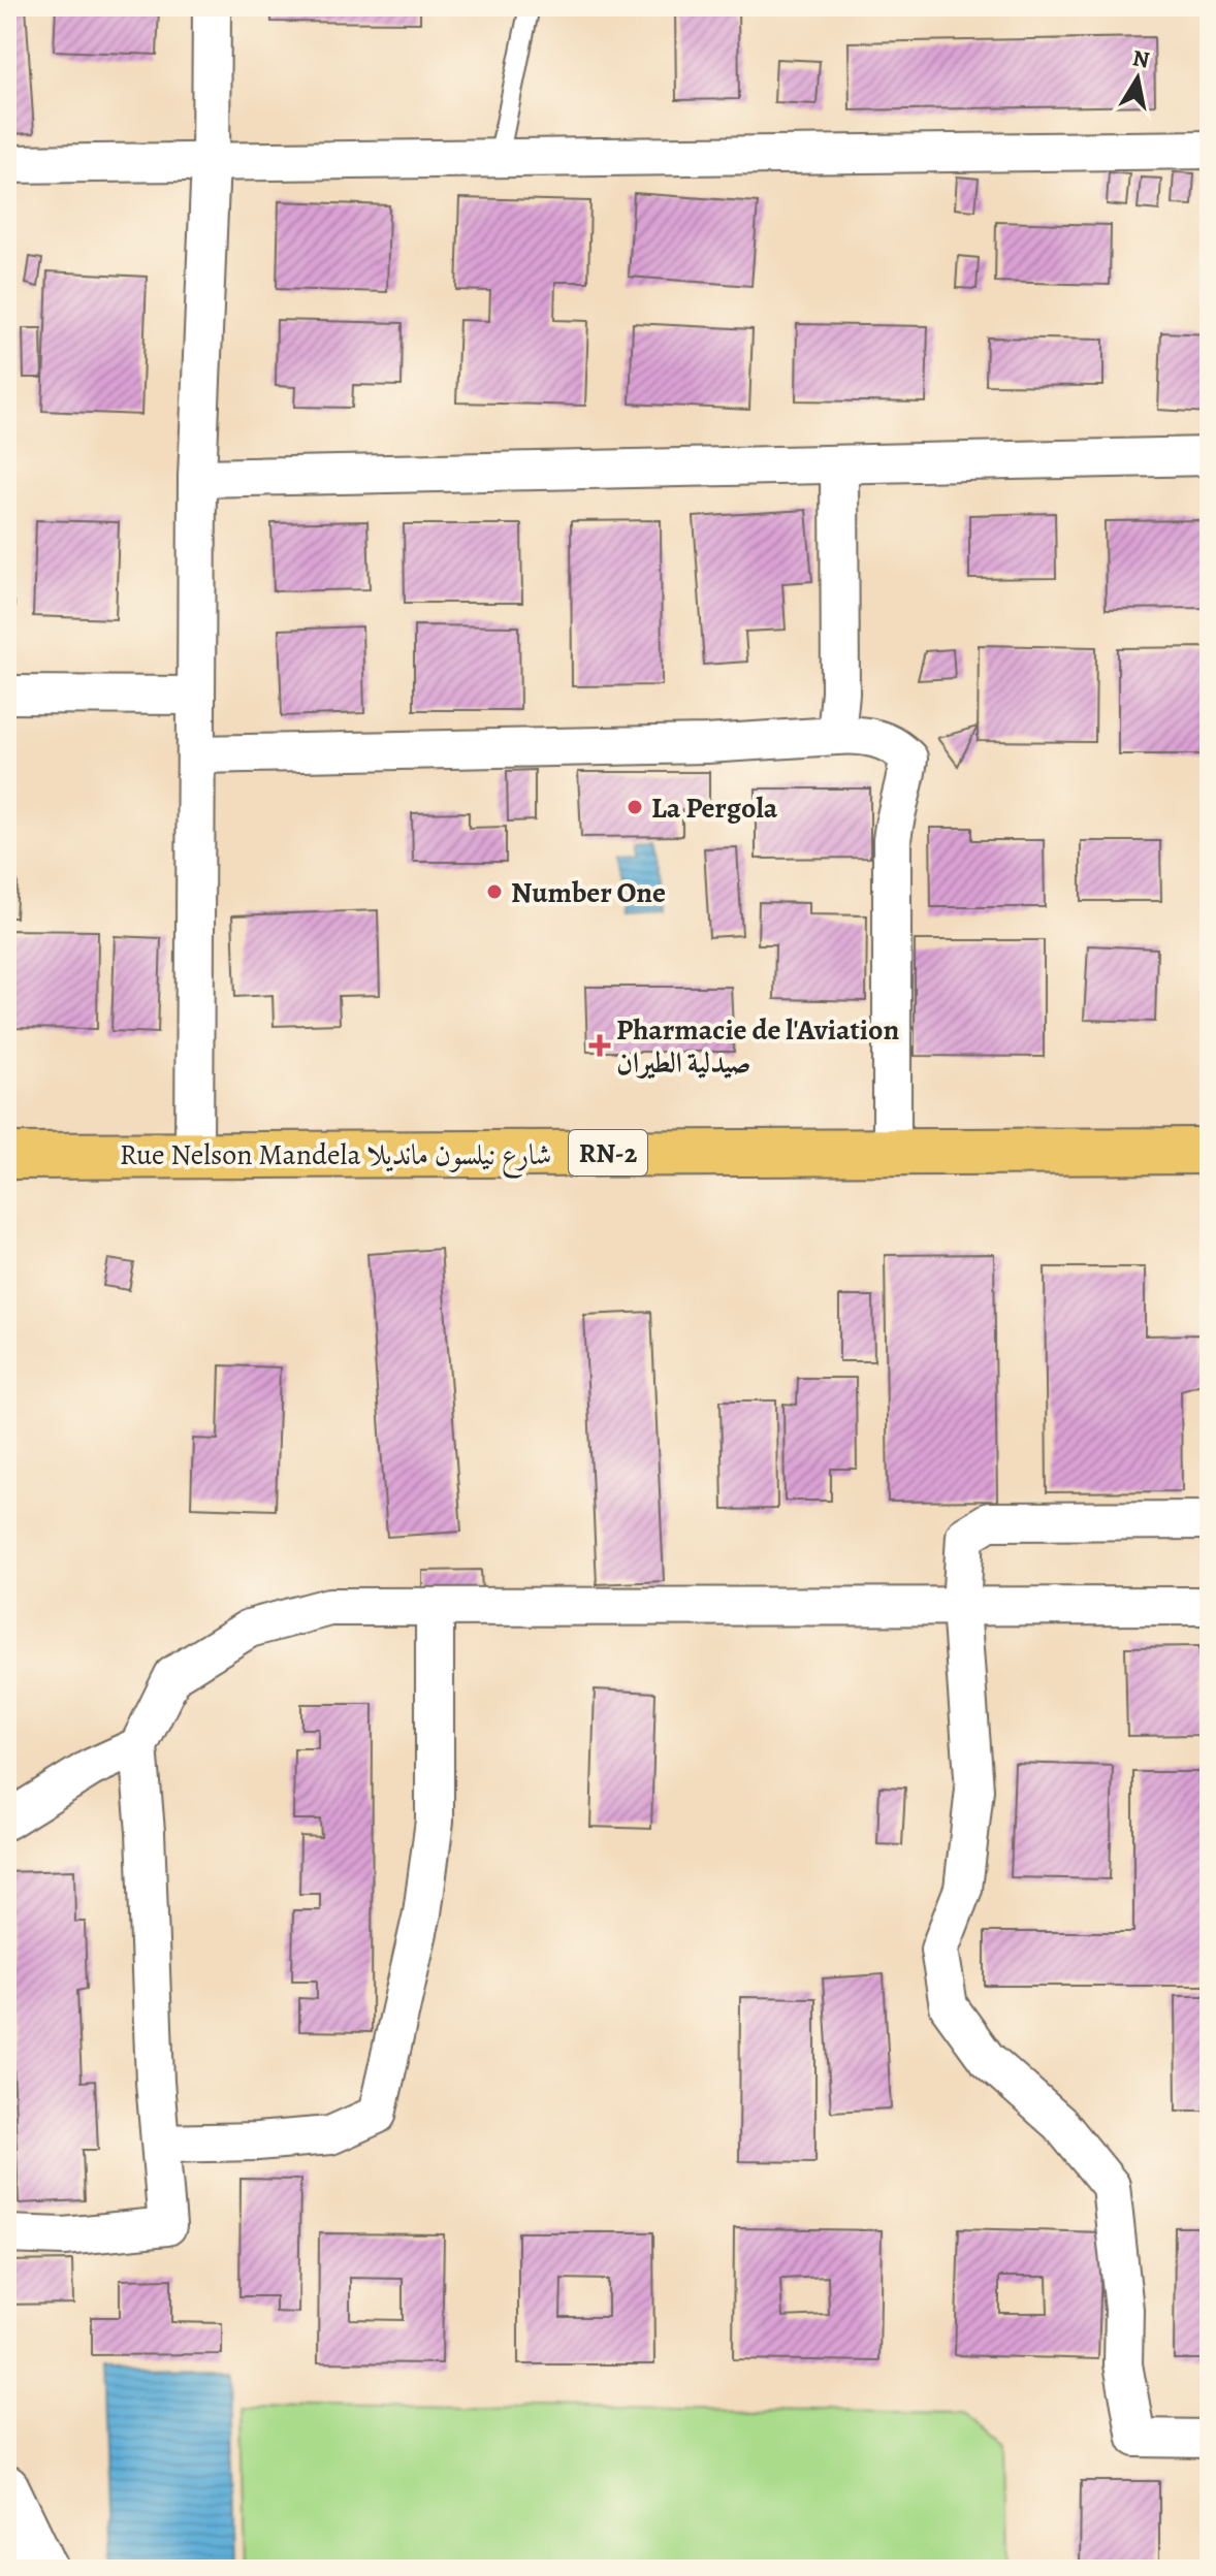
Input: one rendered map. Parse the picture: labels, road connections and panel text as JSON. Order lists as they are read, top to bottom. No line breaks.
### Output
{"streets":{"main road":["RN-2","Rue Nelson Mandela شارع نيلسون مانديلا"]},"places":{"other":["La Pergola","Number One"],"health":["Pharmacie de l'Aviation صيدلية الطيران"]},"north":"top"}
